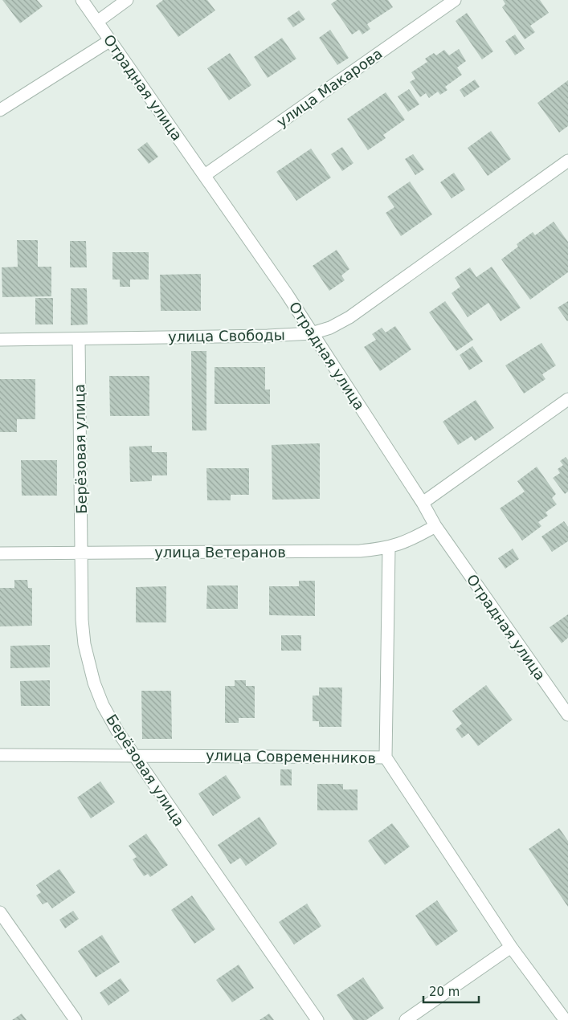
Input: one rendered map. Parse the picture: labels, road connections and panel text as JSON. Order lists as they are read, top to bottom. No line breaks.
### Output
{"streets":{"street":["Отрадная улица","улица Макарова","улица Свободы","Берёзовая улица","улица Ветеранов","улица Современников"]},"crossings":[["Отрадная улица","улица Макарова"],["Отрадная улица","улица Свободы"],["Отрадная улица","улица Ветеранов"],["улица Свободы","Берёзовая улица"],["Берёзовая улица","улица Ветеранов"],["Берёзовая улица","улица Современников"]],"scale_bar":"20 m"}
